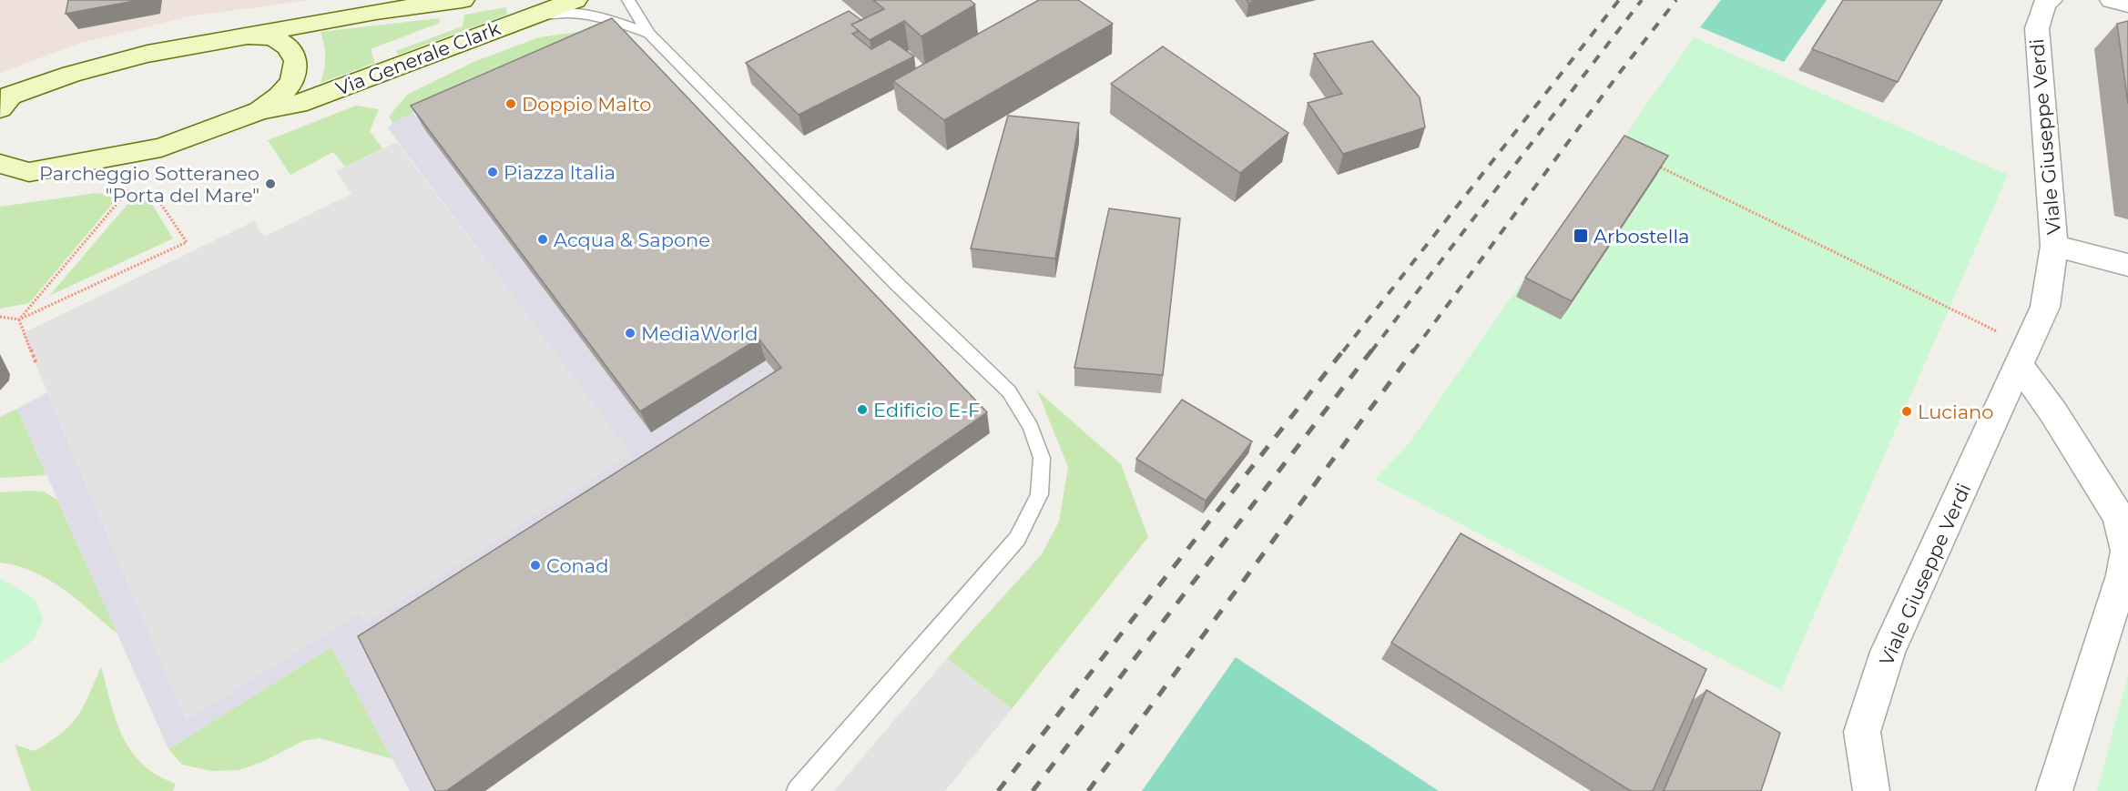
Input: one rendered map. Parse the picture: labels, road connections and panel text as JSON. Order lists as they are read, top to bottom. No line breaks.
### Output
{"streets":{"main road":["Via Generale Clark"],"street":["Viale Giuseppe Verdi"]},"places":{"other":["Doppio Malto","Piazza Italia","Parcheggio Sotteraneo \"Porta del Mare\"","Acqua & Sapone","MediaWorld","Edificio E-F","Luciano","Conad"],"transit":["Arbostella"]}}
